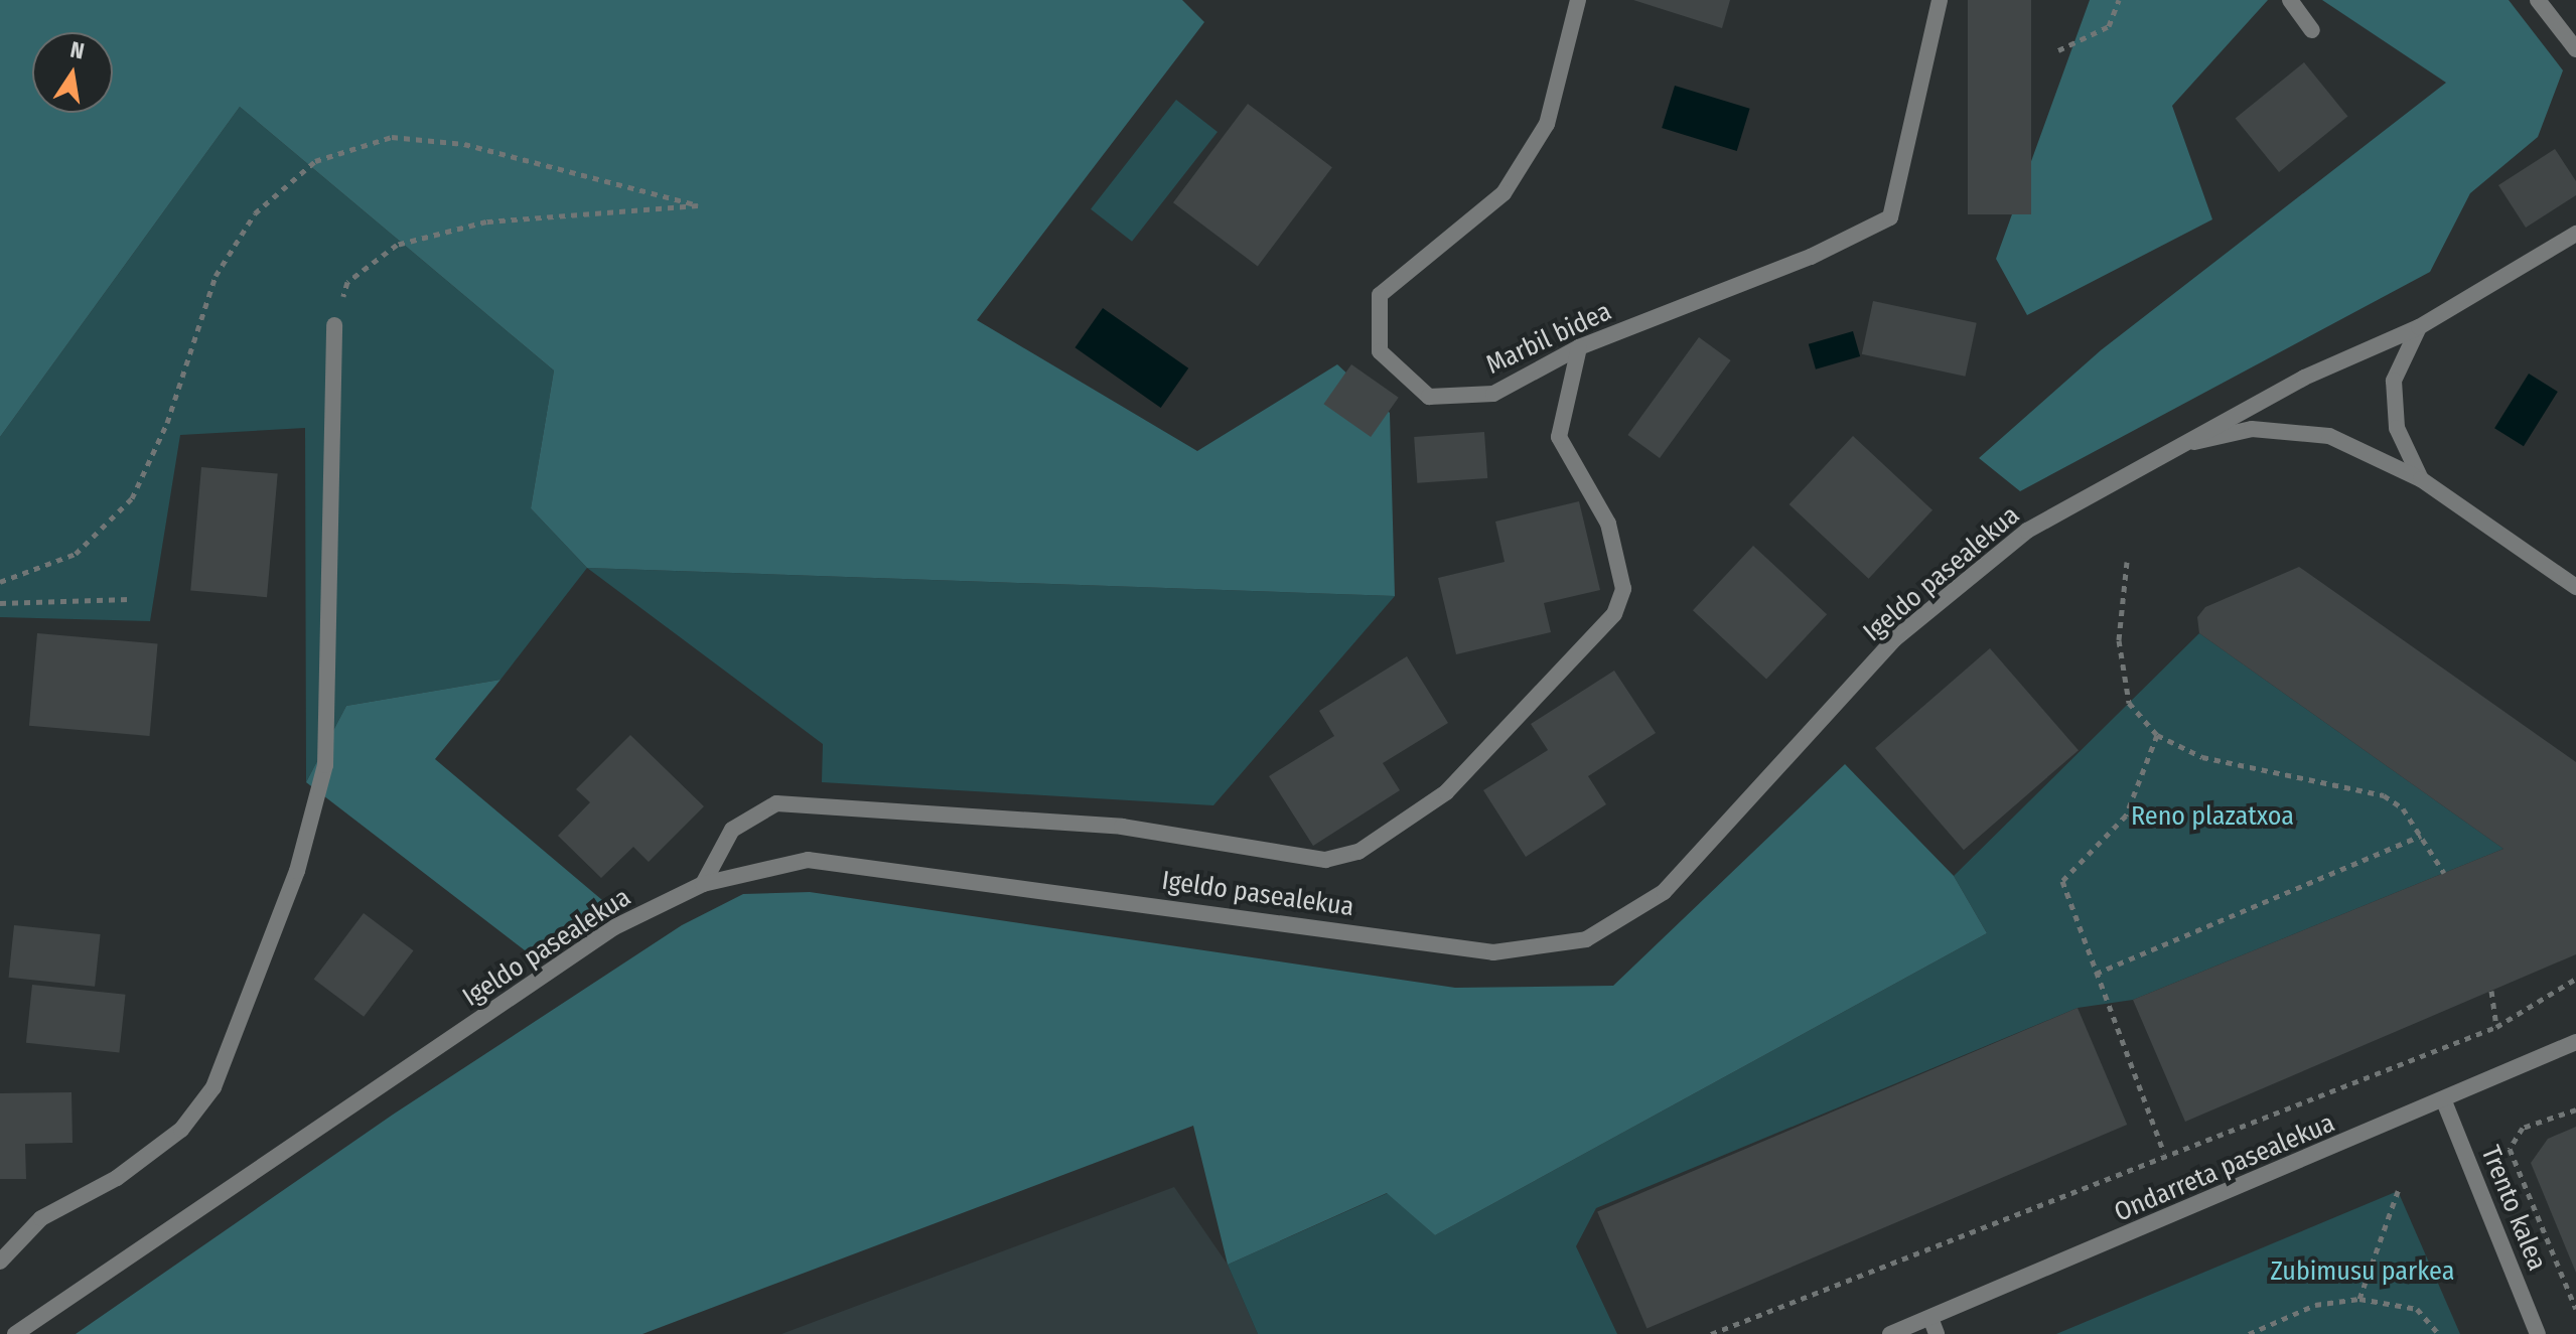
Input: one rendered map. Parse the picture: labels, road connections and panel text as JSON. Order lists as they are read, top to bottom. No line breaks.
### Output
{"streets":{"street":["Marbil bidea","Igeldo pasealekua","Ondarreta pasealekua","Trento kalea"]},"crossings":[["Ondarreta pasealekua","Trento kalea"]],"parks":["Reno plazatxoa","Zubimusu parkea"],"north":"top"}
